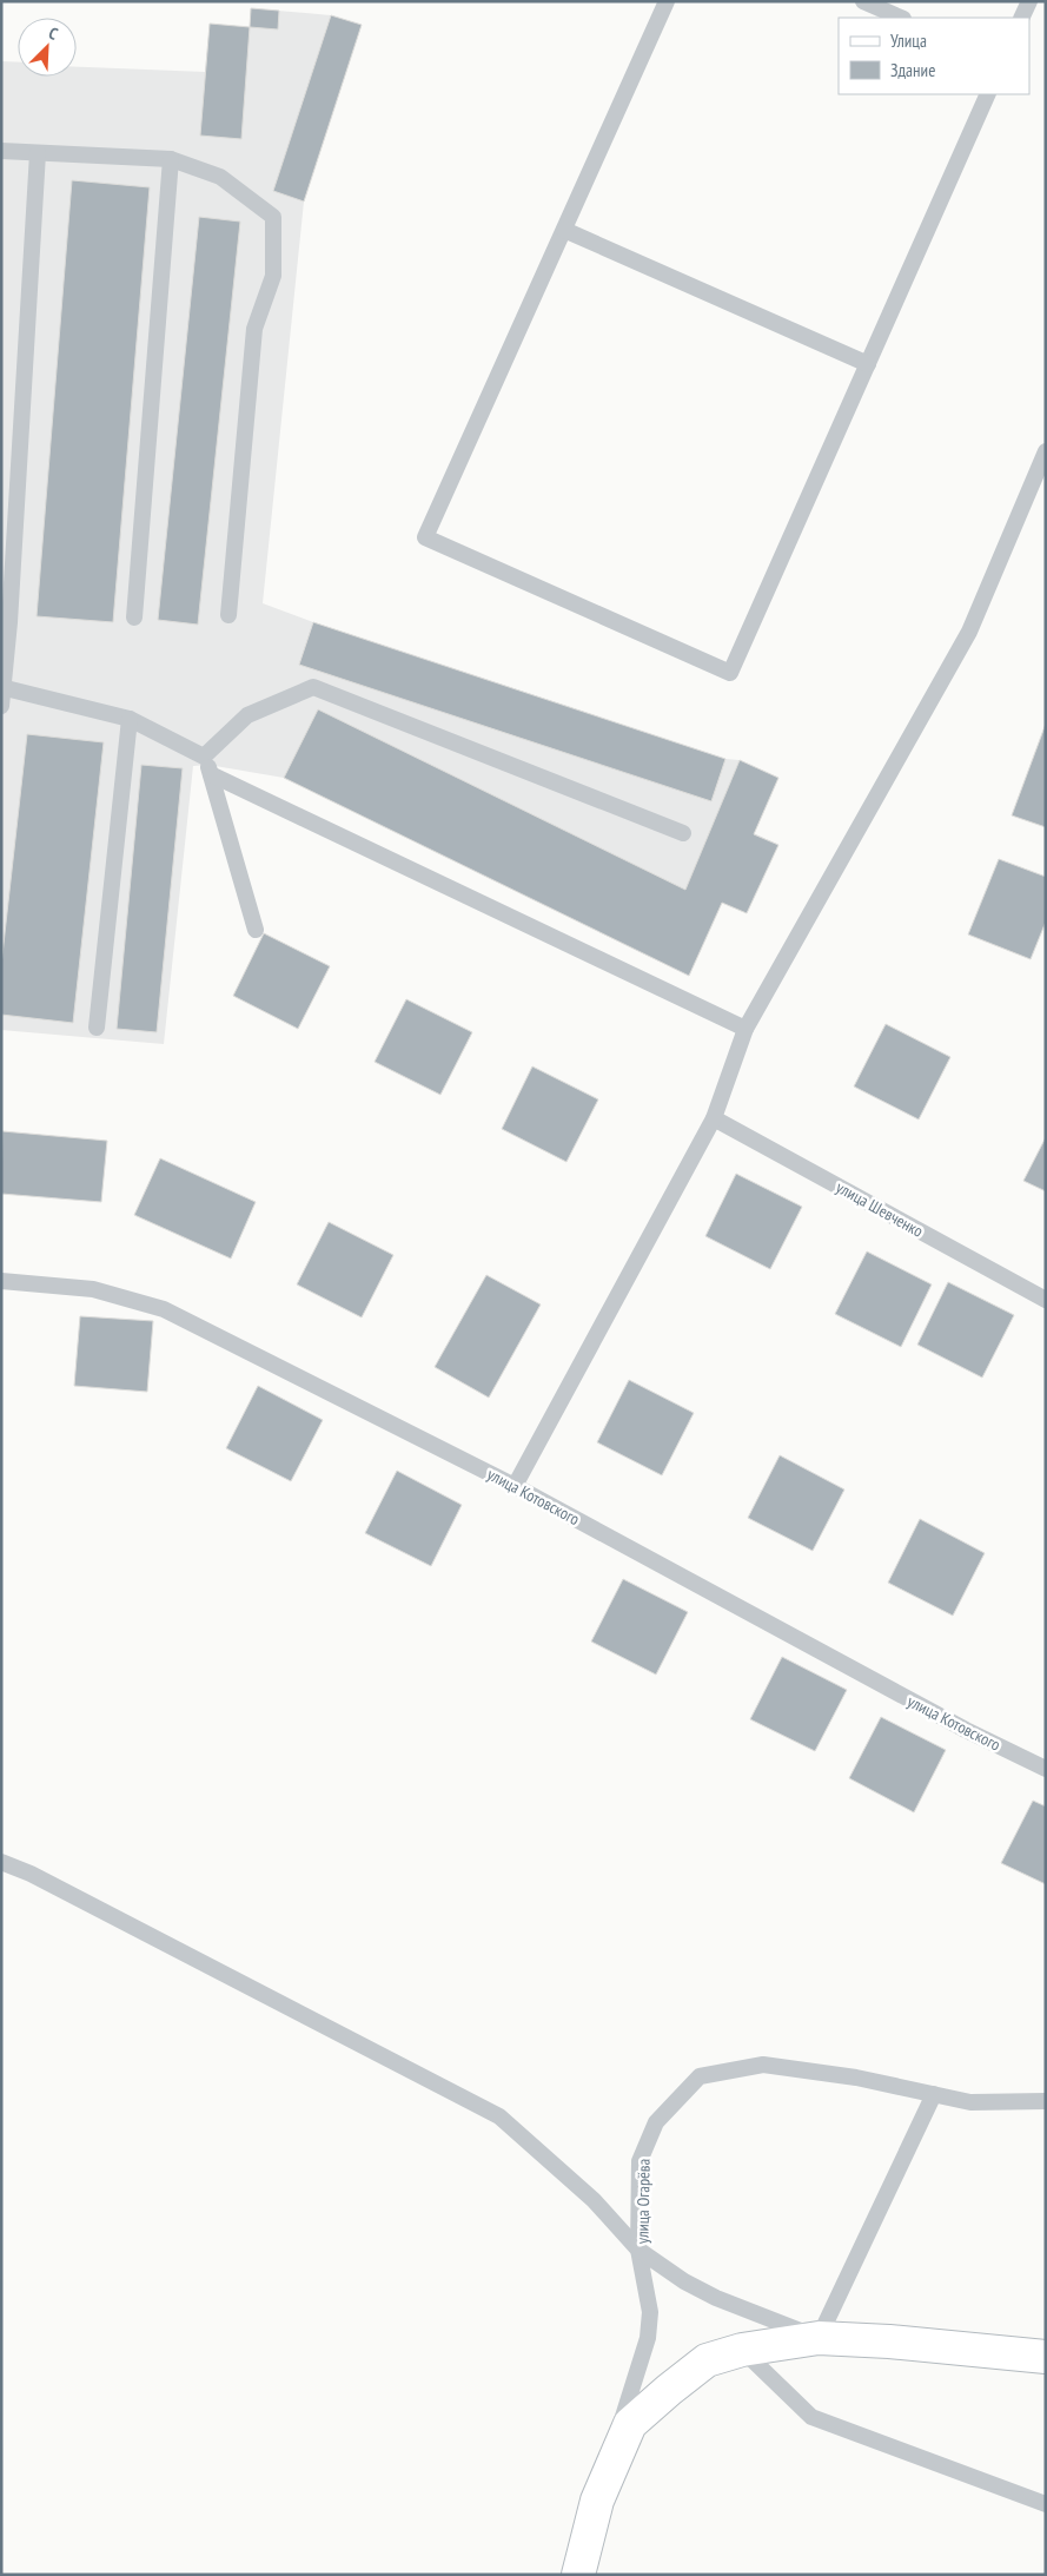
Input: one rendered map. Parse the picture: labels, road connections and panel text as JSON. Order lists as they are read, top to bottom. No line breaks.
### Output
{"streets":{"lane":["улица Шевченко","улица Котовского","улица Огарёва"]},"legend":["Улица","Здание"],"north":"top right"}
